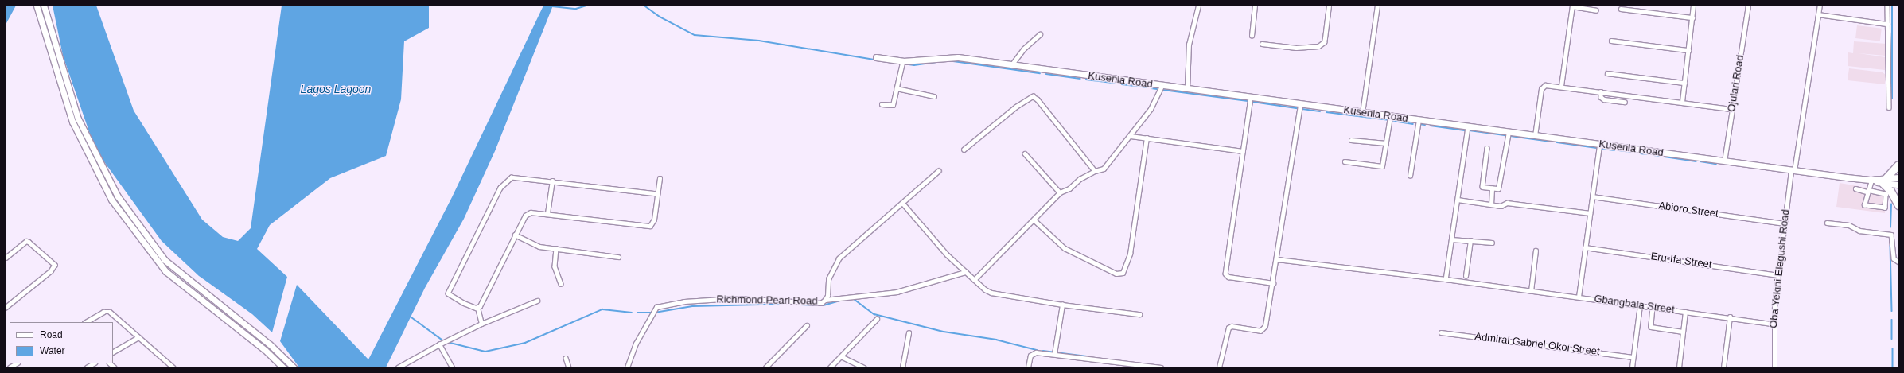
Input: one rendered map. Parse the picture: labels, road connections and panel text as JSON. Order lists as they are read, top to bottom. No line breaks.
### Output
{"streets":{"main road":["Kusenla Road"],"street":["Ojulari Road","Abioro Street","Eru-Ifa Street","Oba Yekini Elegushi Road","Richmond Pearl Road","Gbangbala Street","Admiral Gabriel Okoi Street"]},"crossings":[["Kusenla Road","Ojulari Road"],["Kusenla Road","Oba Yekini Elegushi Road"],["Abioro Street","Oba Yekini Elegushi Road"],["Eru-Ifa Street","Oba Yekini Elegushi Road"],["Oba Yekini Elegushi Road","Gbangbala Street"]],"water":["Lagos Lagoon"],"legend":["Road","Water"]}
